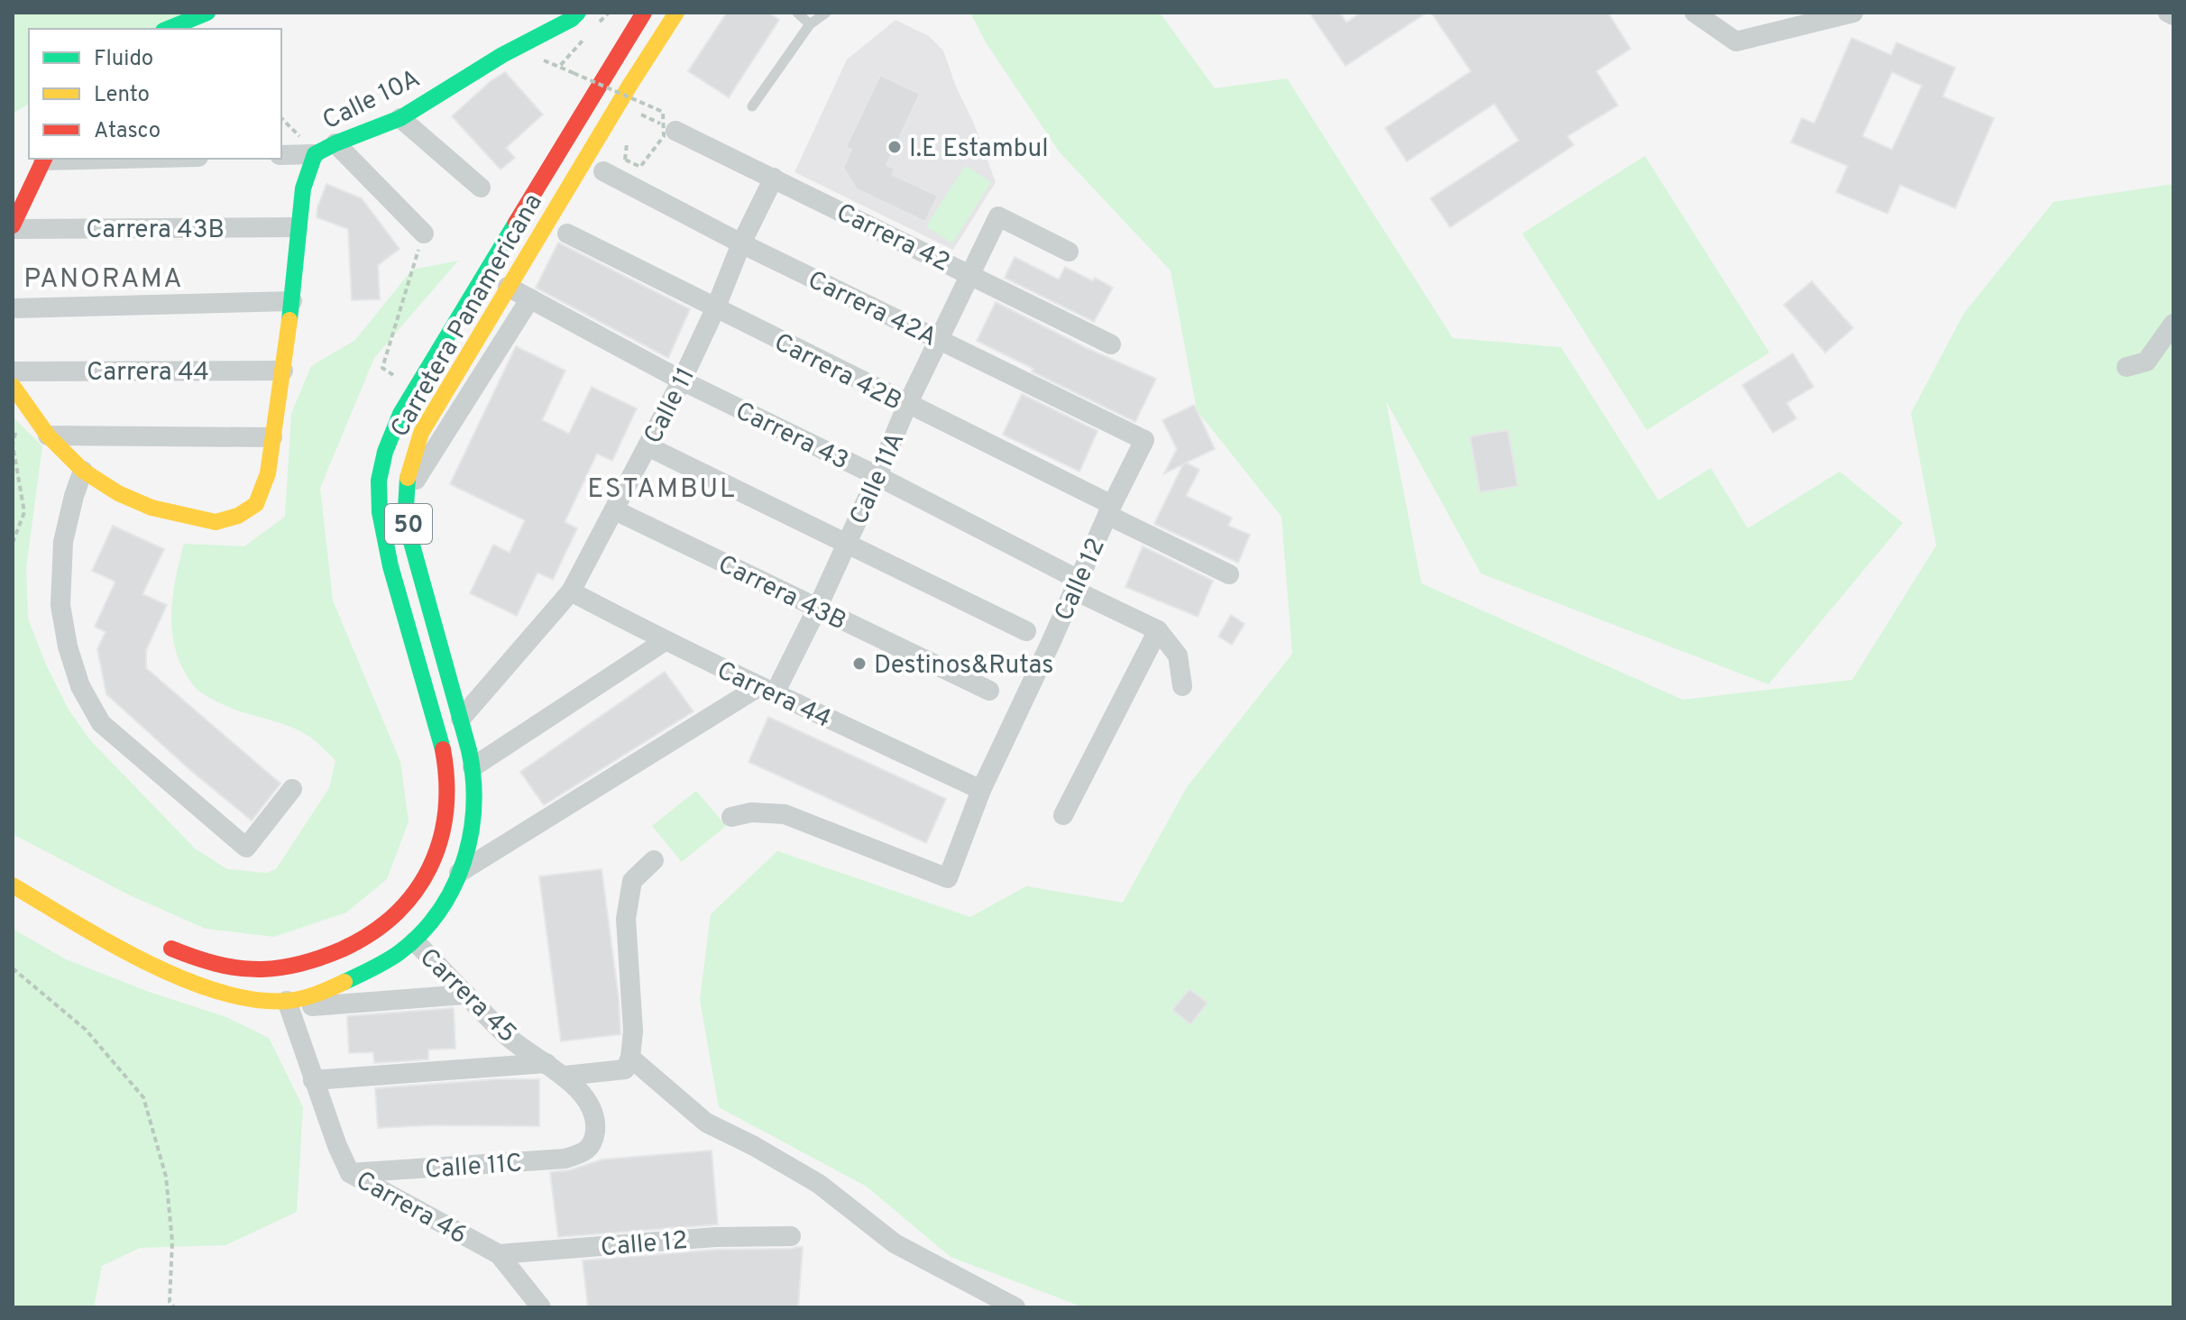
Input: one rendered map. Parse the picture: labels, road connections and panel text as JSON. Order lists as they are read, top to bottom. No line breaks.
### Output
{"streets":{"main road":["Calle 10A","Carretera Panamericana","50"],"street":["Carrera 43B","Carrera 42","Carrera 42A","Carrera 44","Carrera 42B","Calle 11","Carrera 43","Calle 11A","Calle 12","Carrera 45","Calle 11C","Carrera 46"]},"crossings":[["Calle 10A","Carrera 43B"],["Calle 10A","Carrera 44"],["Carrera 43B","Calle 11"],["Carrera 43B","Calle 11A"],["Carrera 42","Calle 11"],["Carrera 42","Calle 11A"],["Carrera 42A","Calle 11"],["Carrera 42A","Calle 11A"],["Carrera 42A","Calle 12"],["Carretera Panamericana","Calle 11"],["Carretera Panamericana","Carrera 43"],["Carretera Panamericana","Carrera 45"],["Carretera Panamericana","Carrera 46"],["Carrera 44","Calle 11"],["Carrera 44","Calle 11A"],["Carrera 44","Calle 12"],["Carrera 42B","Calle 11"],["Carrera 42B","Calle 11A"],["Carrera 42B","Calle 12"],["Calle 11","Carrera 43"],["Carrera 43","Calle 11A"],["Carrera 43","Calle 12"],["Calle 12","Carrera 46"],["Carrera 45","Calle 11C"],["Calle 11C","Carrera 46"]],"districts":["PANORAMA","ESTAMBUL"],"places":["I.E Estambul","Destinos&Rutas"],"legend":["Fluido","Lento","Atasco"]}
